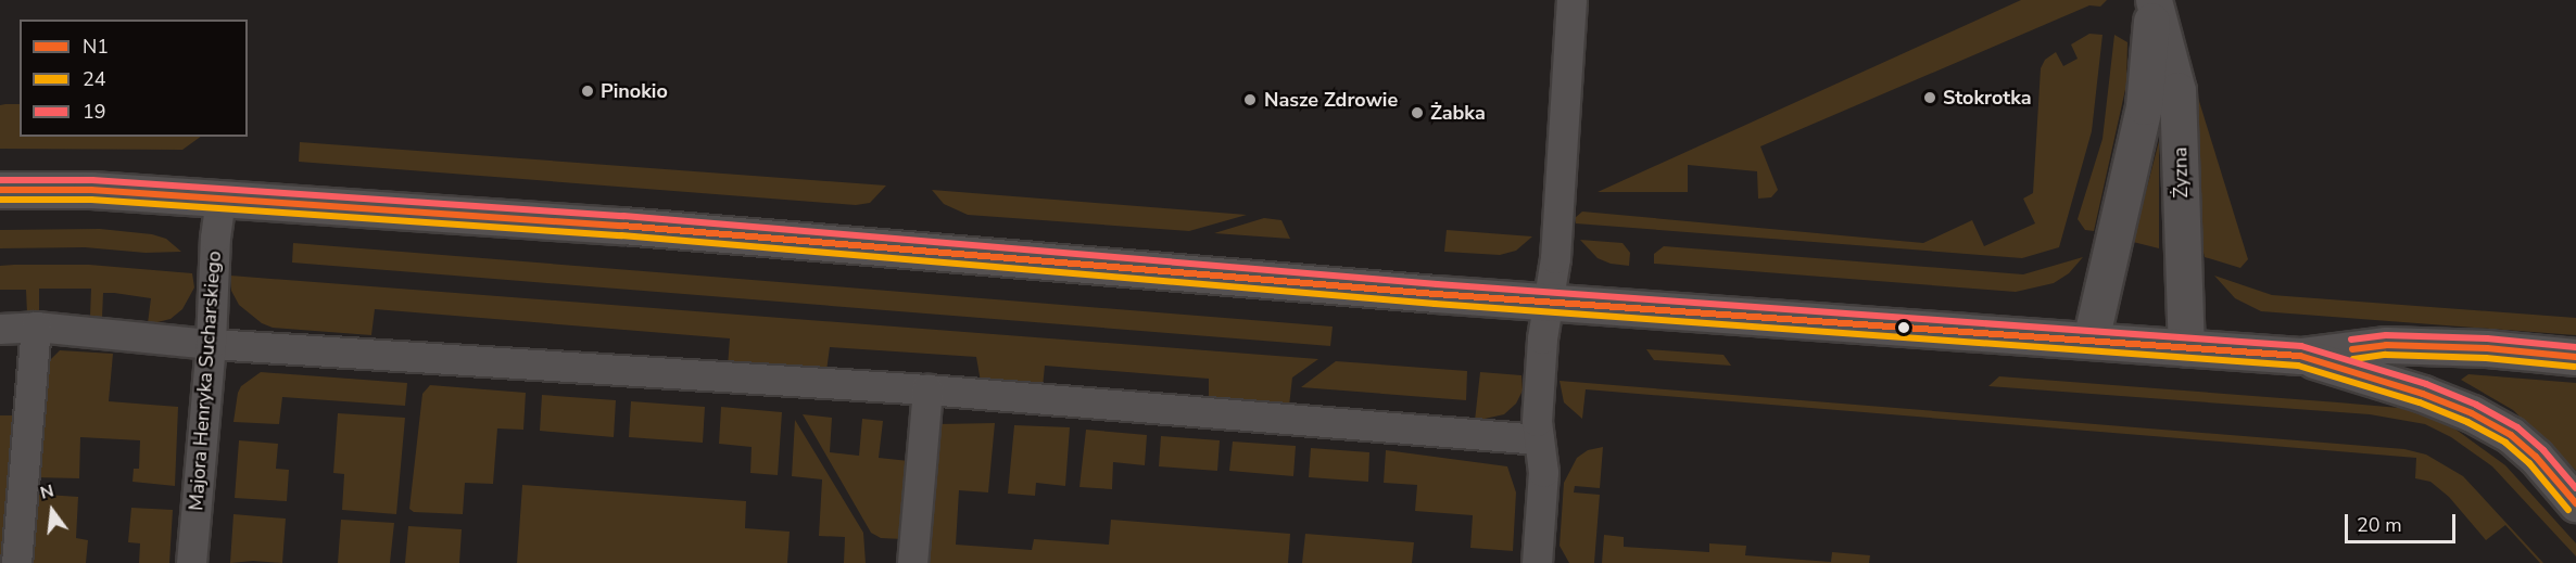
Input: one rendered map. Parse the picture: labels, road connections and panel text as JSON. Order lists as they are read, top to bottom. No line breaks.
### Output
{"streets":{"street":["Żyzna","Majora Henryka Sucharskiego"]},"places":["Pinokio","Stokrotka","Nasze Zdrowie","Żabka"],"lines":["transit line 19","transit line N1","transit line 24"],"legend":["N1","24","19"],"scale_bar":"20 m","north":"top"}
